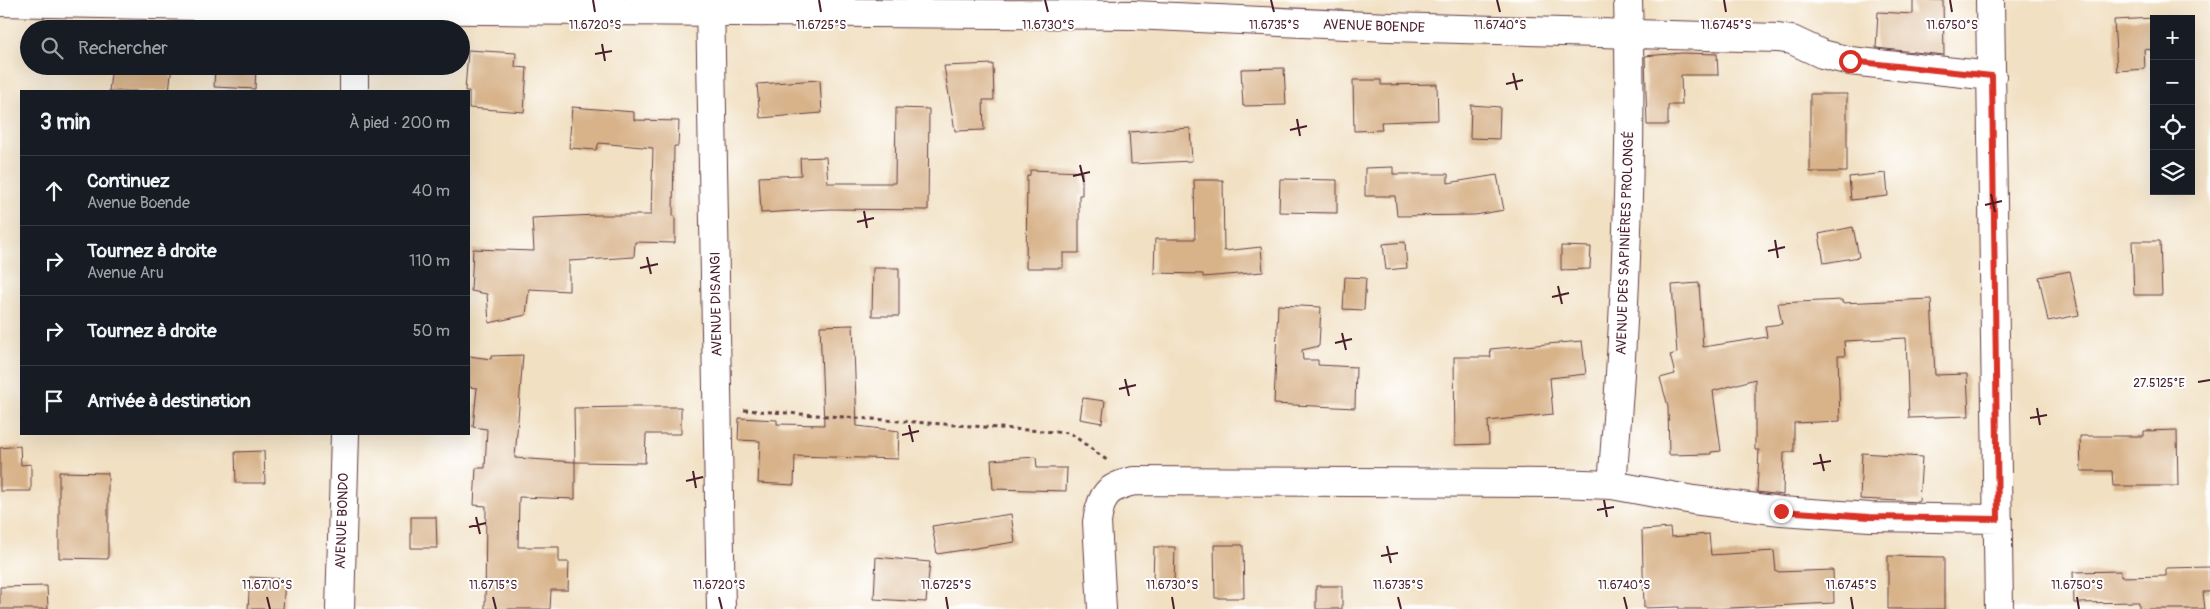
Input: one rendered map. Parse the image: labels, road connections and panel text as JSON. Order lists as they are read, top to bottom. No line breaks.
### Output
{"streets":{"street":["AVENUE BOENDE","AVENUE DES SAPINIÈRES PROLONGÉ","AVENUE DISANGI","AVENUE BONDO"]},"crossings":[["AVENUE BOENDE","AVENUE DES SAPINIÈRES PROLONGÉ"],["AVENUE BOENDE","AVENUE DISANGI"]],"page":{"map_buttons":["+","−"],"search":"Rechercher","heading":["3 min","À pied · 200 m"],"list":[["Continuez","Avenue Boende","40 m"],["Tournez à droite","Avenue Aru","110 m"],["Tournez à droite","50 m"],"Arrivée à destination"]},"coordinates":["11.6720°S","11.6725°S","11.6730°S","11.6735°S","11.6740°S","11.6745°S","11.6750°S","27.5125°E","11.6710°S","11.6715°S"]}
